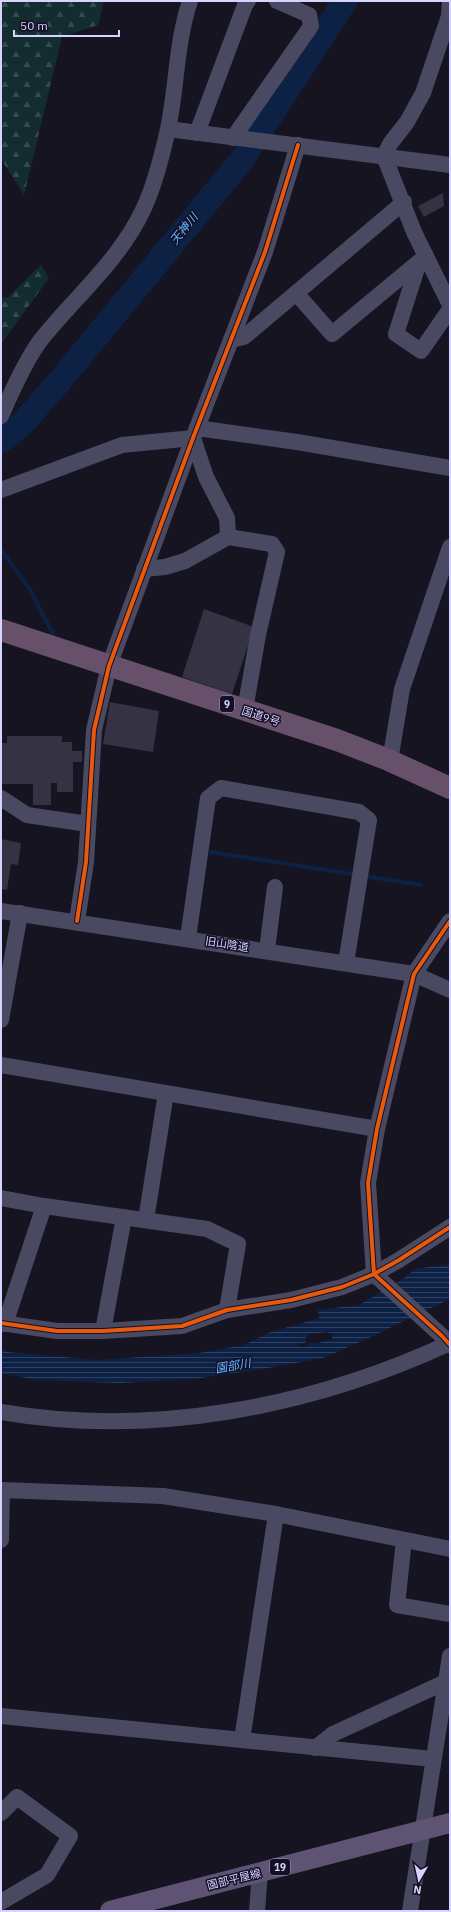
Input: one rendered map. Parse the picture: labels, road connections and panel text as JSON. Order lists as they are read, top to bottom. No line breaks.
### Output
{"streets":{"highway":["9","国道9号"],"main road":["19","園部平屋線"],"street":["旧山陰道"]},"water":["天神川","園部川"],"scale_bar":"50 m","north":"bottom"}
